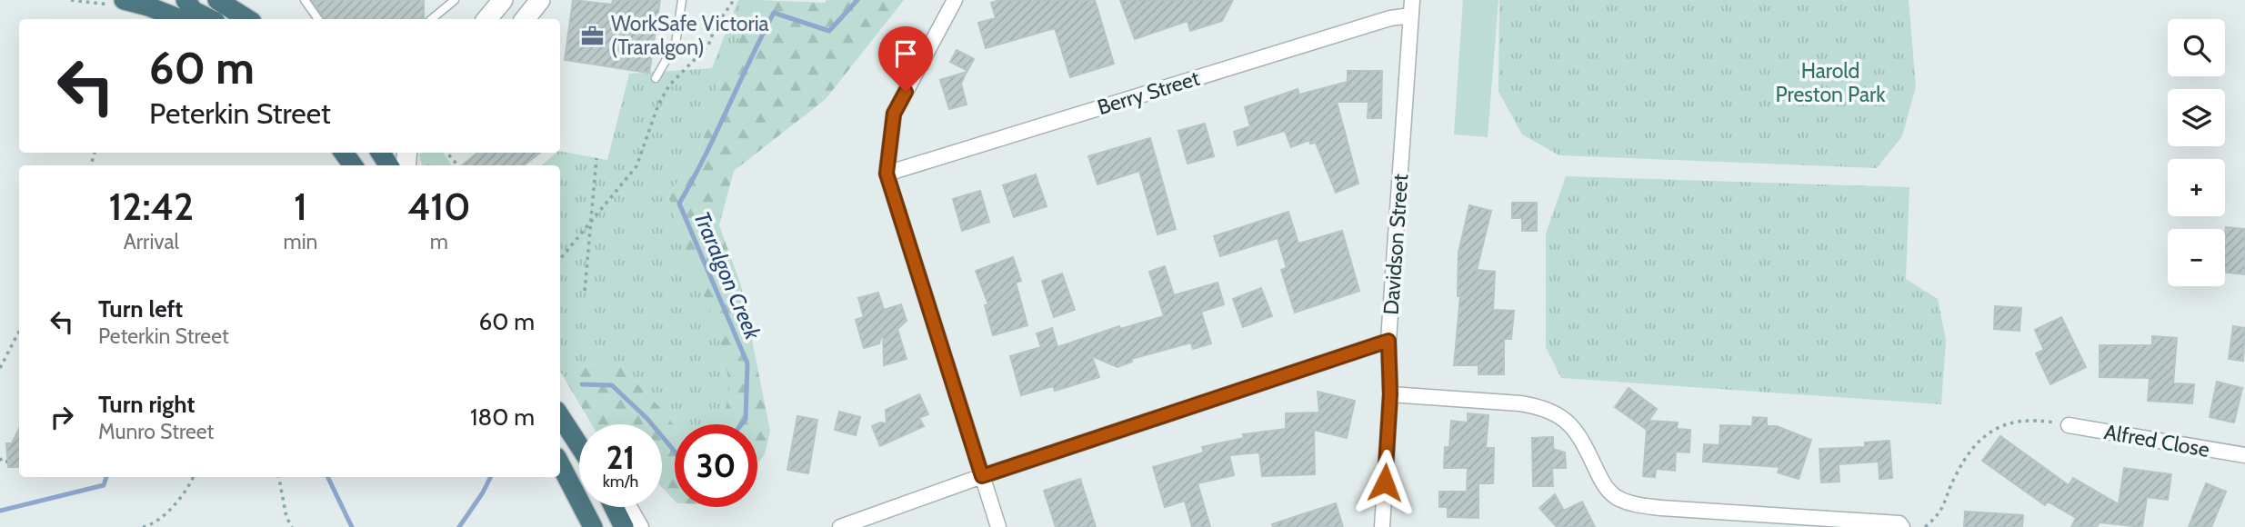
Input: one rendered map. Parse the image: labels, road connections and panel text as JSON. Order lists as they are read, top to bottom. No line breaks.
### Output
{"streets":{"street":["Berry Street","Davidson Street","Alfred Close"]},"crossings":[["Berry Street","Davidson Street"]],"water":["Traralgon Creek"],"parks":["Harold Preston Park"],"places":{"office":["WorkSafe Victoria (Traralgon)"]},"page":{"map_buttons":["+","−"],"turn":["60 m","Peterkin Street"],"eta":["12:42","Arrival","1","min","410","m"],"list":[{"name":"Turn left","note":"Peterkin Street","value":"60 m"},{"name":"Turn right","note":"Munro Street","value":"180 m"}],"speed":"21 km/h","limit":"30"}}
